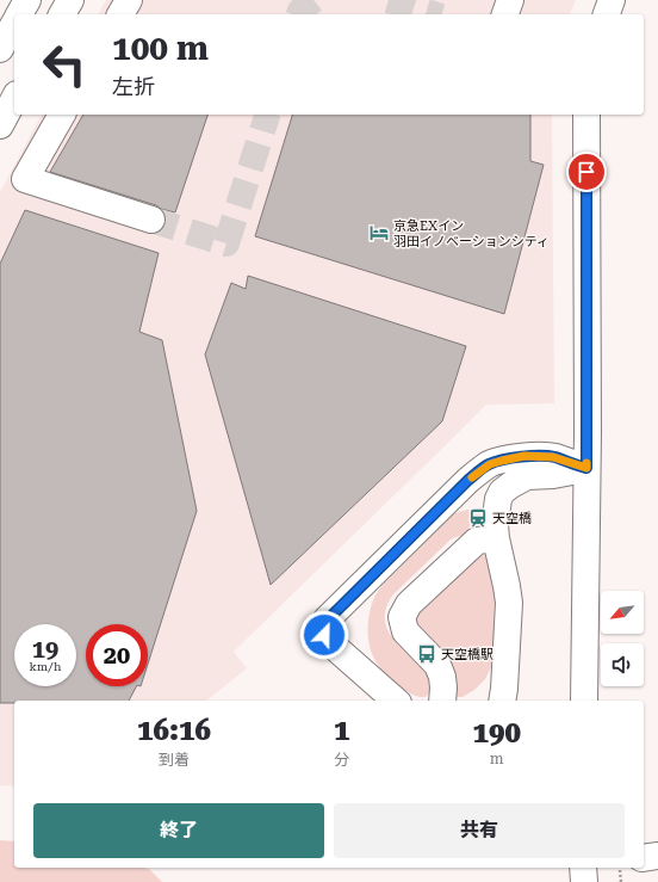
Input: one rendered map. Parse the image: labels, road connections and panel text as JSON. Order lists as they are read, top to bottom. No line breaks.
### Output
{"places":{"hotel":["京急EXイン 羽田イノベーションシティ"],"station":["天空橋"],"bus stop":["天空橋駅"]},"north":"bottom left","page":{"turn":["100 m","左折"],"speed":"19 km/h","limit":"20","eta":["16:16","到着","1","分","190","m"],"buttons":["終了","共有"]}}
